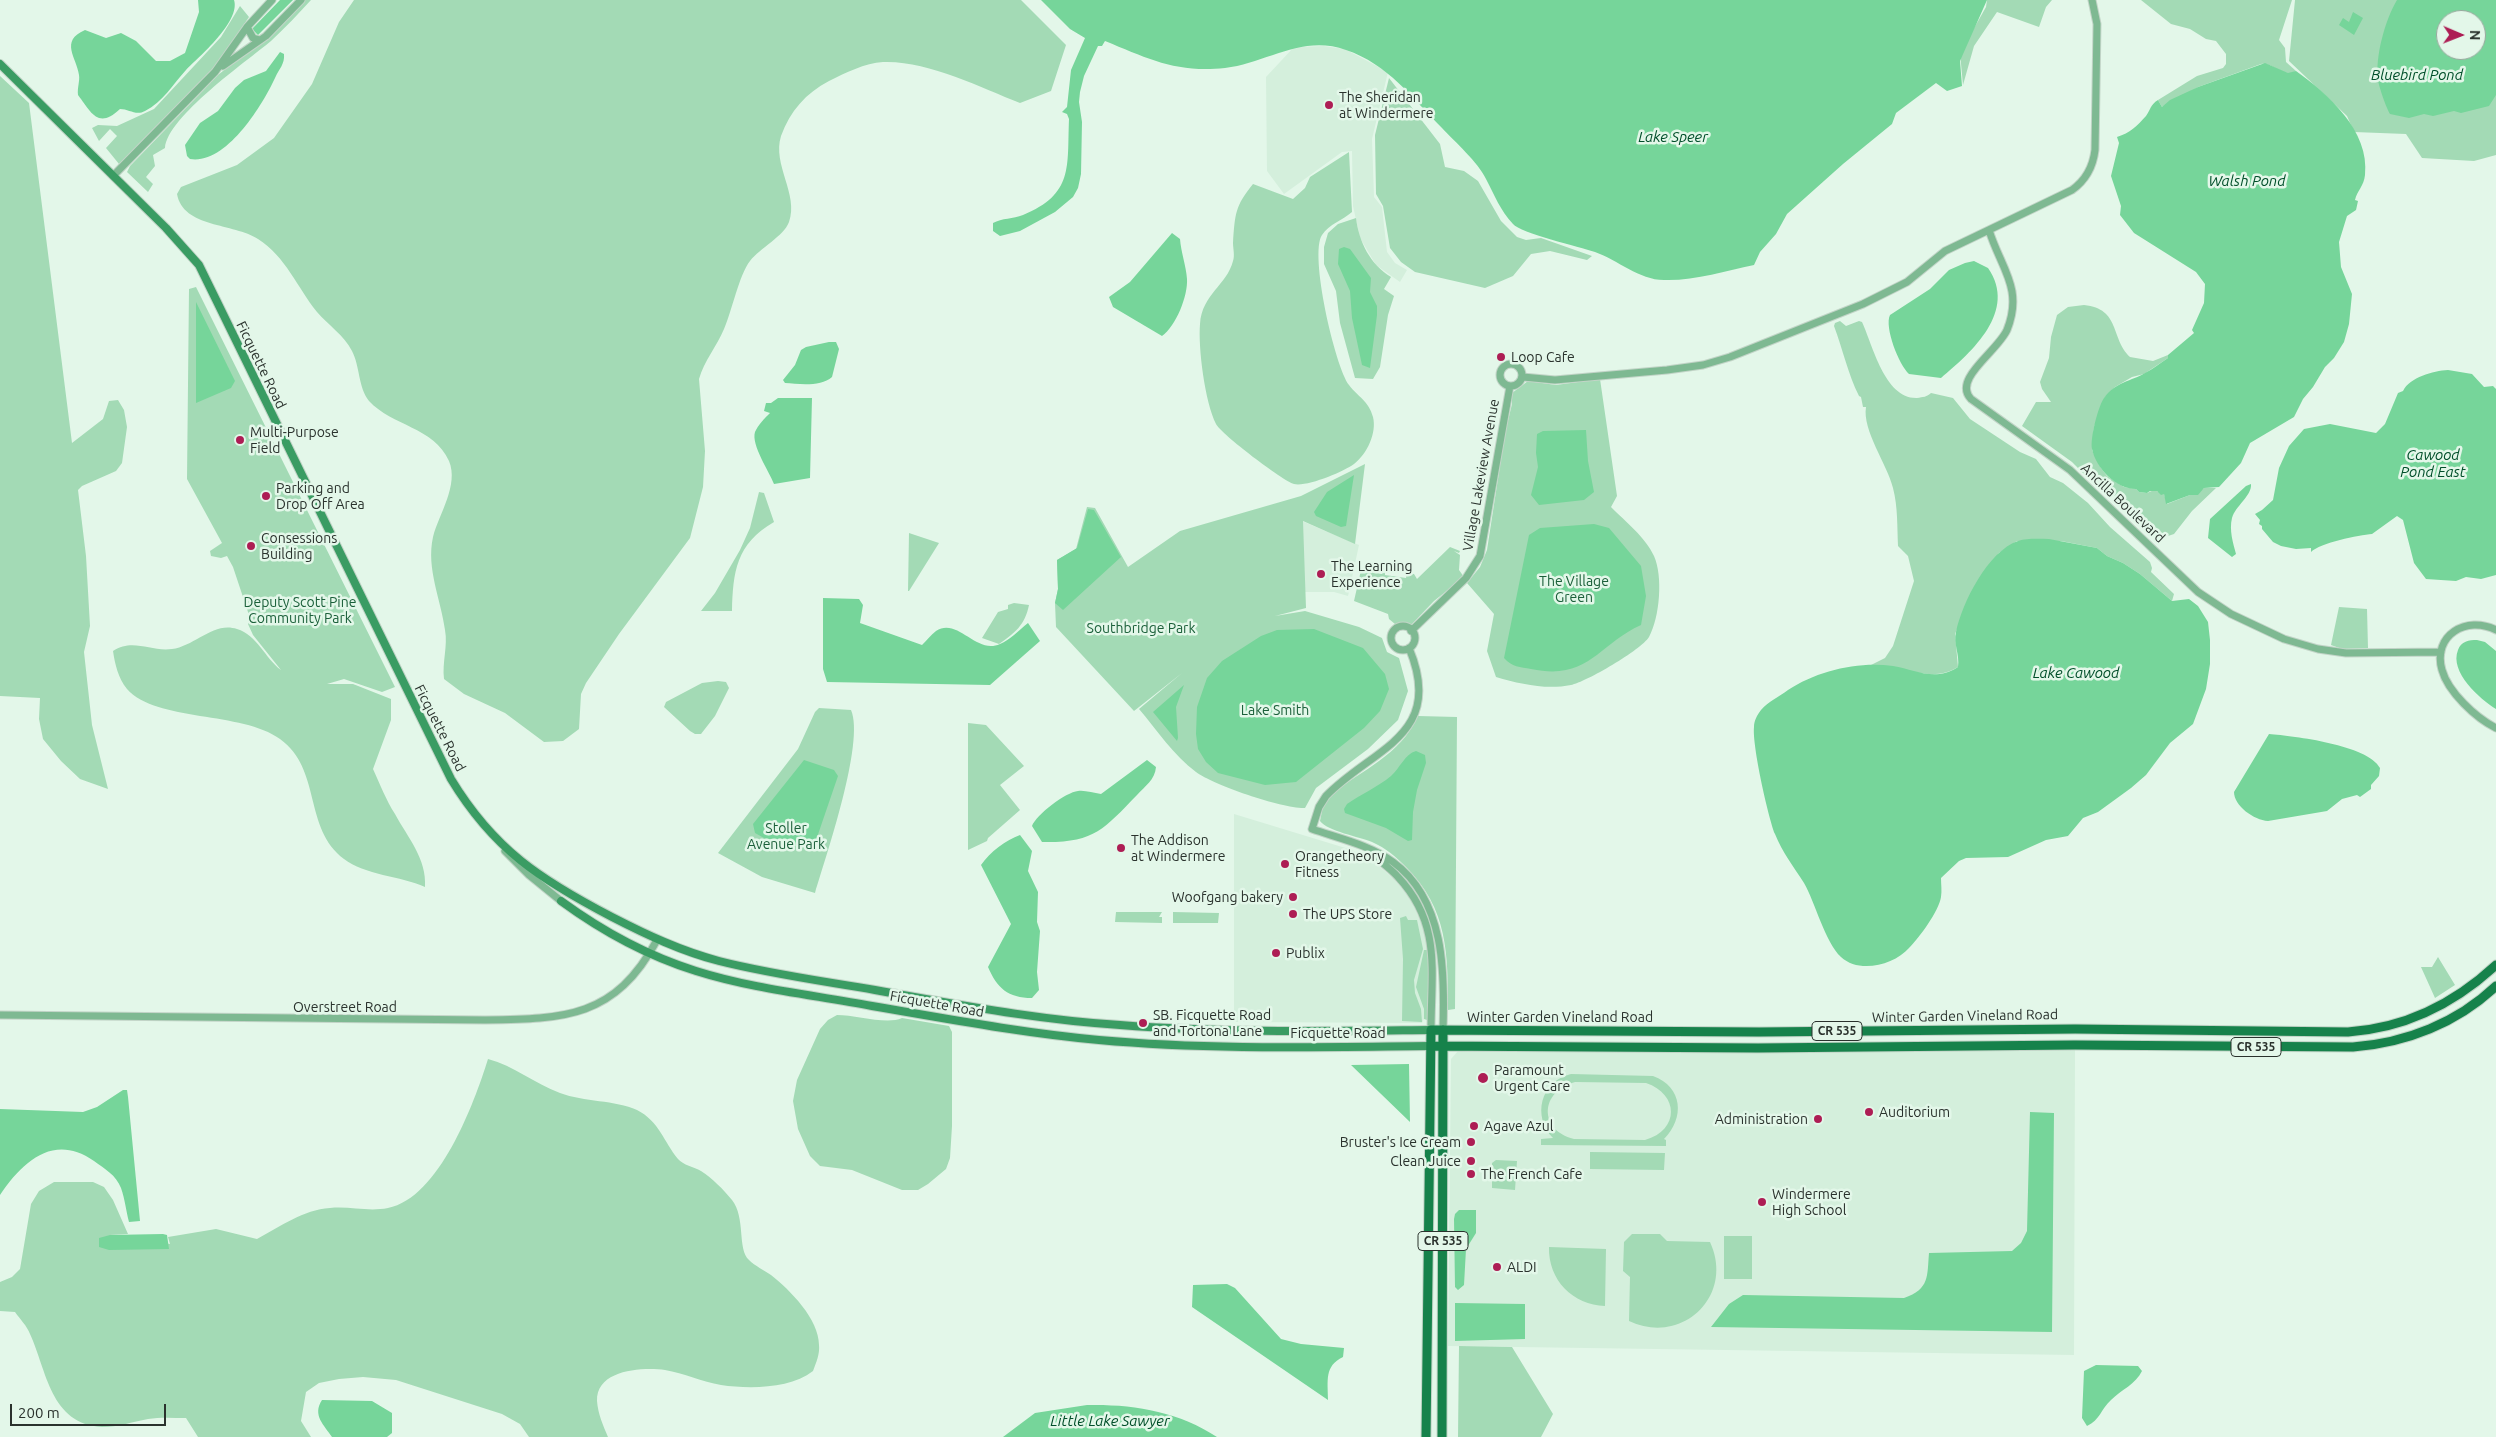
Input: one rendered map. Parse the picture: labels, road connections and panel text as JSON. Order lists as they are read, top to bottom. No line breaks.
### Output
{"streets":{"main road":["Ficquette Road","Winter Garden Vineland Road","CR 535"],"street":["Village Lakeview Avenue","Ancilla Boulevard","Overstreet Road"]},"crossings":[["Ficquette Road","Overstreet Road"],["Ficquette Road","Winter Garden Vineland Road"],["Ficquette Road","CR 535"],["Winter Garden Vineland Road","CR 535"]],"water":["Bluebird Pond","Lake Speer","Walsh Pond","Cawood Pond East","Lake Cawood","Little Lake Sawyer"],"parks":["The Village Green","Deputy Scott Pine Community Park","Southbridge Park","Lake Smith","Stoller Avenue Park"],"places":["The Sheridan at Windermere","Loop Cafe","Multi-Purpose Field","Parking and Drop Off Area","Consessions Building","The Learning Experience","The Addison at Windermere","Orangetheory Fitness","Woofgang bakery","The UPS Store","Publix","SB. Ficquette Road and Tortona Lane","Paramount Urgent Care","Auditorium","Administration","Agave Azul","Bruster's Ice Cream","Clean Juice","The French Cafe","Windermere High School","ALDI"],"scale_bar":"200 m","north":"right"}
